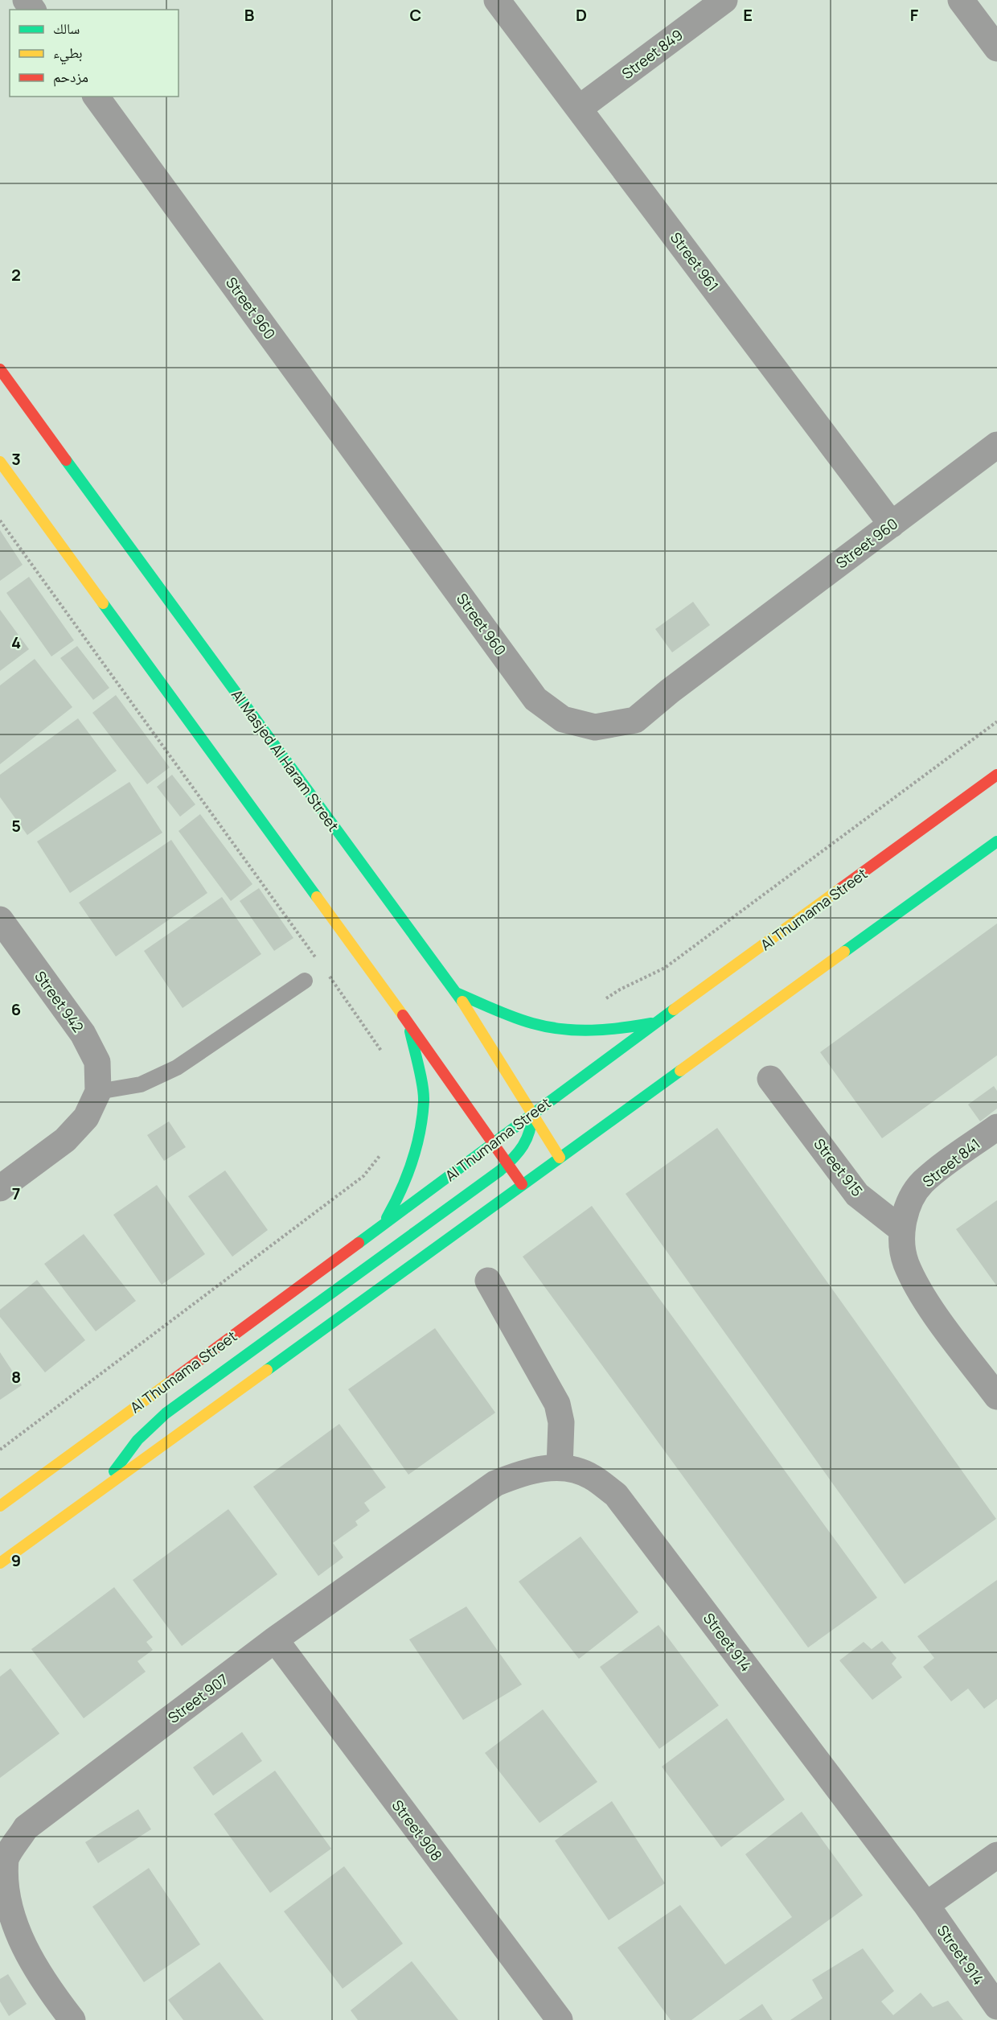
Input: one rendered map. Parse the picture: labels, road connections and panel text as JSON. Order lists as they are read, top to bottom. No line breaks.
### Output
{"streets":{"street":["Street 849","Street 961","Street 960","Al Masjed Al Haram Street","Al Thumama Street","Street 942","Street 841","Street 915","Street 914","Street 907","Street 908"]},"crossings":[["Street 849","Street 961"],["Street 961","Street 960"],["Al Masjed Al Haram Street","Al Thumama Street"],["Street 841","Street 915"],["Street 914","Street 907"],["Street 907","Street 908"]],"legend":["سالك","بطيء","مزدحم"],"grid":{"columns":["B","C","D","E","F"],"rows":["2","3","4","5","6","7","8","9"]}}
